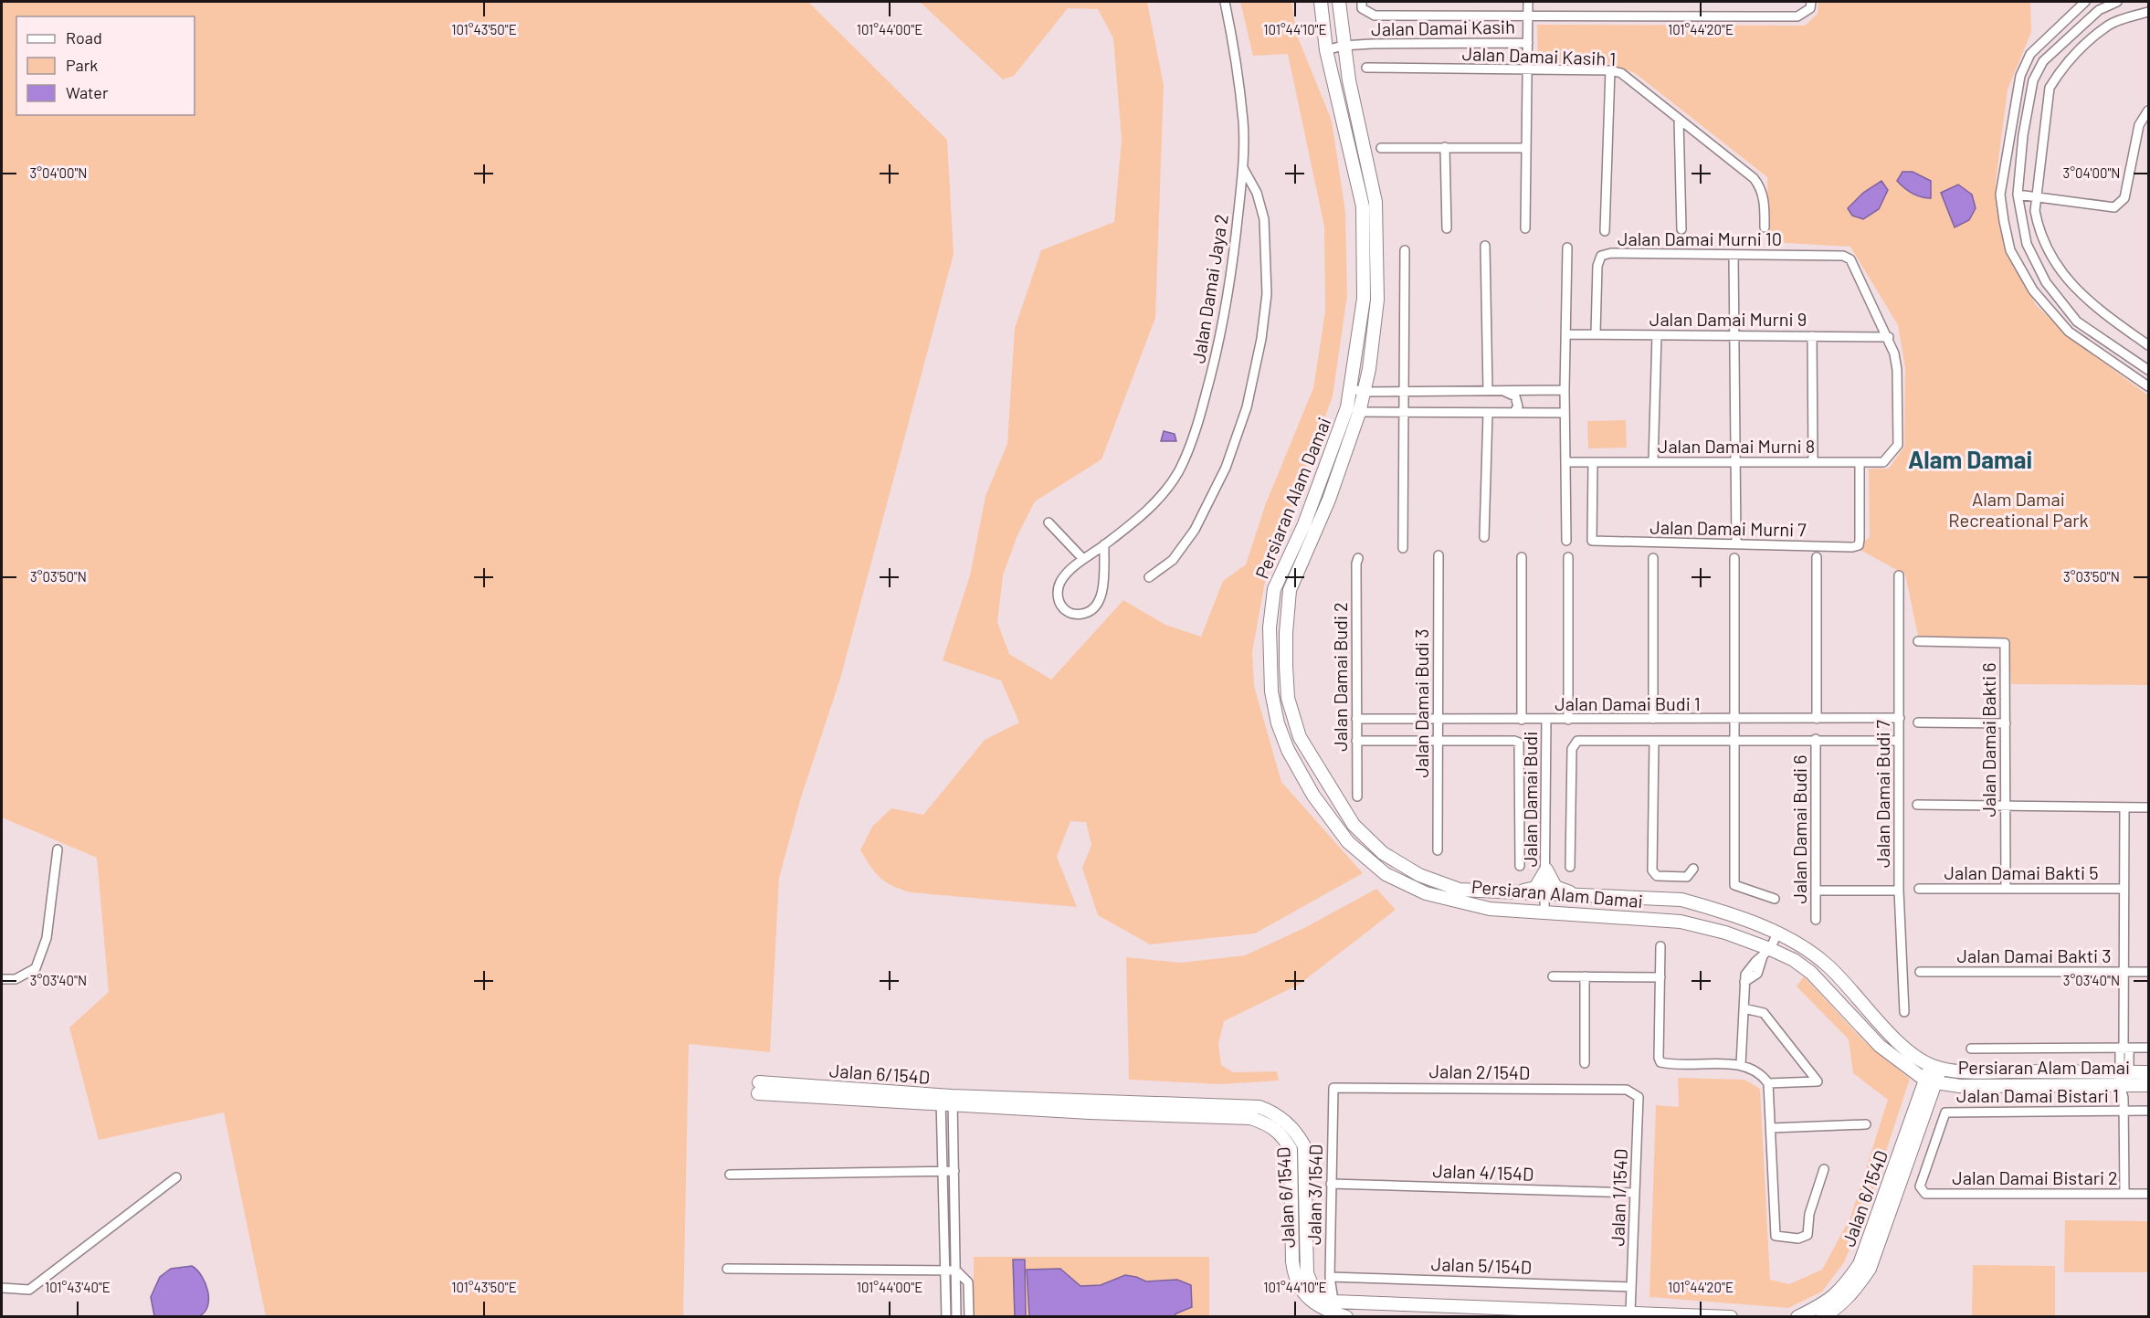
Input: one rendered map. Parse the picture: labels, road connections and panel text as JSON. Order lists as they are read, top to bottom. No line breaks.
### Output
{"streets":{"street":["Jalan Damai Kasih","Jalan Damai Kasih 1","Jalan Damai Murni 10","Jalan Damai Jaya 2","Jalan Damai Murni 9","Jalan Damai Murni 8","Persiaran Alam Damai","Jalan Damai Murni 7","Jalan Damai Budi 2","Jalan Damai Budi 3","Jalan Damai Budi 1","Jalan Damai Bakti 6","Jalan Damai Budi 7","Jalan Damai Budi","Jalan Damai Budi 6","Jalan Damai Bakti 5","Jalan Damai Bakti 3","Jalan 2/154D","Jalan 6/154D","Jalan Damai Bistari 1","Jalan 4/154D","Jalan Damai Bistari 2","Jalan 3/154D","Jalan 1/154D","Jalan 5/154D"]},"crossings":[["Jalan Damai Kasih","Persiaran Alam Damai"],["Jalan Damai Murni 10","Jalan Damai Murni 9"],["Jalan Damai Murni 10","Jalan Damai Murni 8"],["Jalan Damai Murni 9","Jalan Damai Murni 8"],["Jalan Damai Murni 8","Jalan Damai Murni 7"],["Persiaran Alam Damai","Jalan Damai Budi"],["Persiaran Alam Damai","Jalan 6/154D"],["Jalan Damai Budi 2","Jalan Damai Budi 1"],["Jalan Damai Budi 2","Jalan Damai Budi"],["Jalan Damai Budi 3","Jalan Damai Budi 1"],["Jalan Damai Budi 3","Jalan Damai Budi"],["Jalan Damai Budi 1","Jalan Damai Budi 7"],["Jalan Damai Budi 1","Jalan Damai Budi"],["Jalan Damai Bakti 6","Jalan Damai Bakti 5"],["Jalan 2/154D","Jalan 3/154D"],["Jalan 2/154D","Jalan 1/154D"],["Jalan 6/154D","Jalan 3/154D"],["Jalan Damai Bistari 1","Jalan Damai Bistari 2"],["Jalan 4/154D","Jalan 3/154D"],["Jalan 4/154D","Jalan 1/154D"],["Jalan 3/154D","Jalan 5/154D"],["Jalan 1/154D","Jalan 5/154D"]],"districts":["Alam Damai"],"parks":["Alam Damai Recreational Park"],"legend":["Road","Park","Water"],"coordinates":["101°43'50\"E","101°44'00\"E","101°44'10\"E","101°44'20\"E","3°04'00\"N","3°03'50\"N","3°03'40\"N","101°43'40\"E"]}
